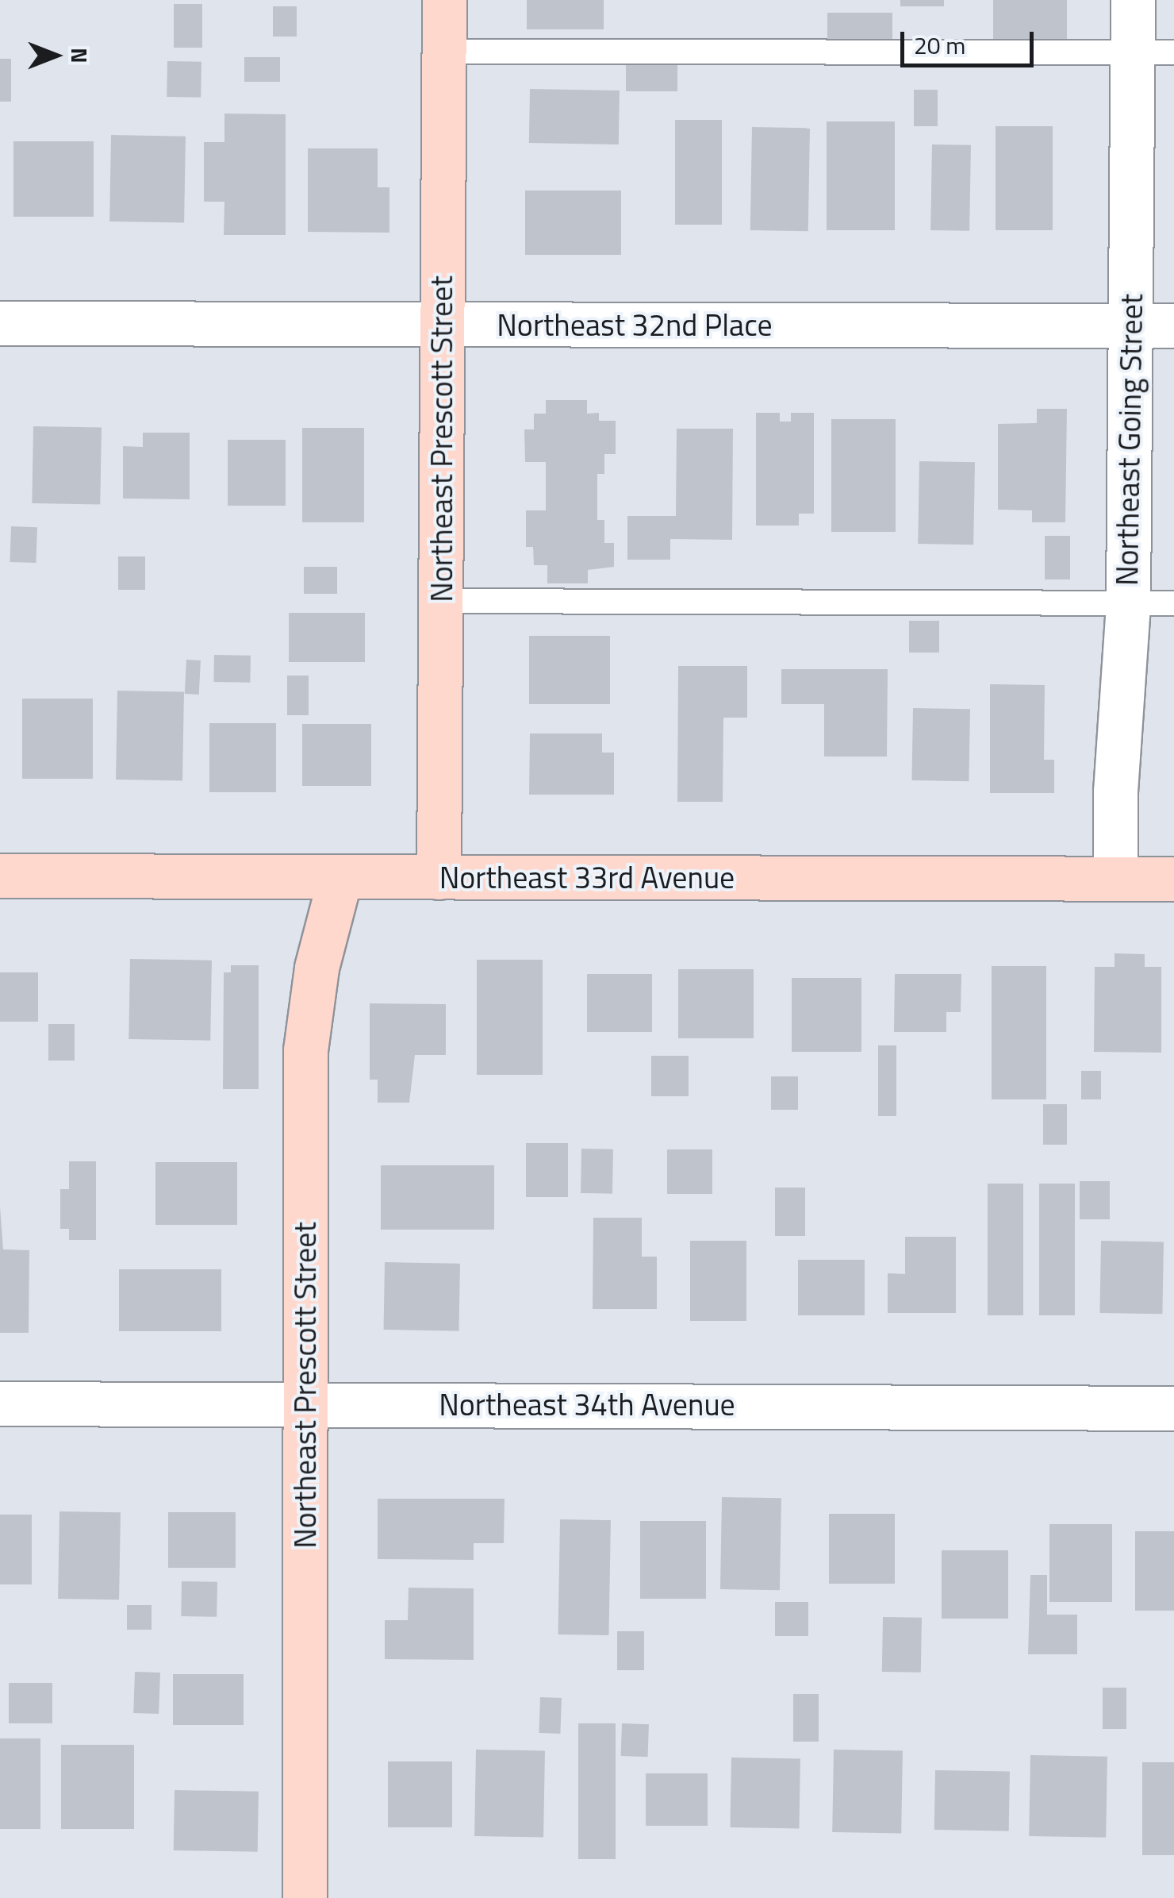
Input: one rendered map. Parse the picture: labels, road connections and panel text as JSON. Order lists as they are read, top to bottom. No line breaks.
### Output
{"streets":{"street":["Northeast 32nd Place","Northeast Prescott Street","Northeast Going Street","Northeast 33rd Avenue","Northeast 34th Avenue"]},"crossings":[["Northeast 32nd Place","Northeast Prescott Street"],["Northeast 32nd Place","Northeast Going Street"],["Northeast Prescott Street","Northeast 33rd Avenue"],["Northeast Prescott Street","Northeast 34th Avenue"],["Northeast Going Street","Northeast 33rd Avenue"]],"scale_bar":"20 m","north":"right"}
